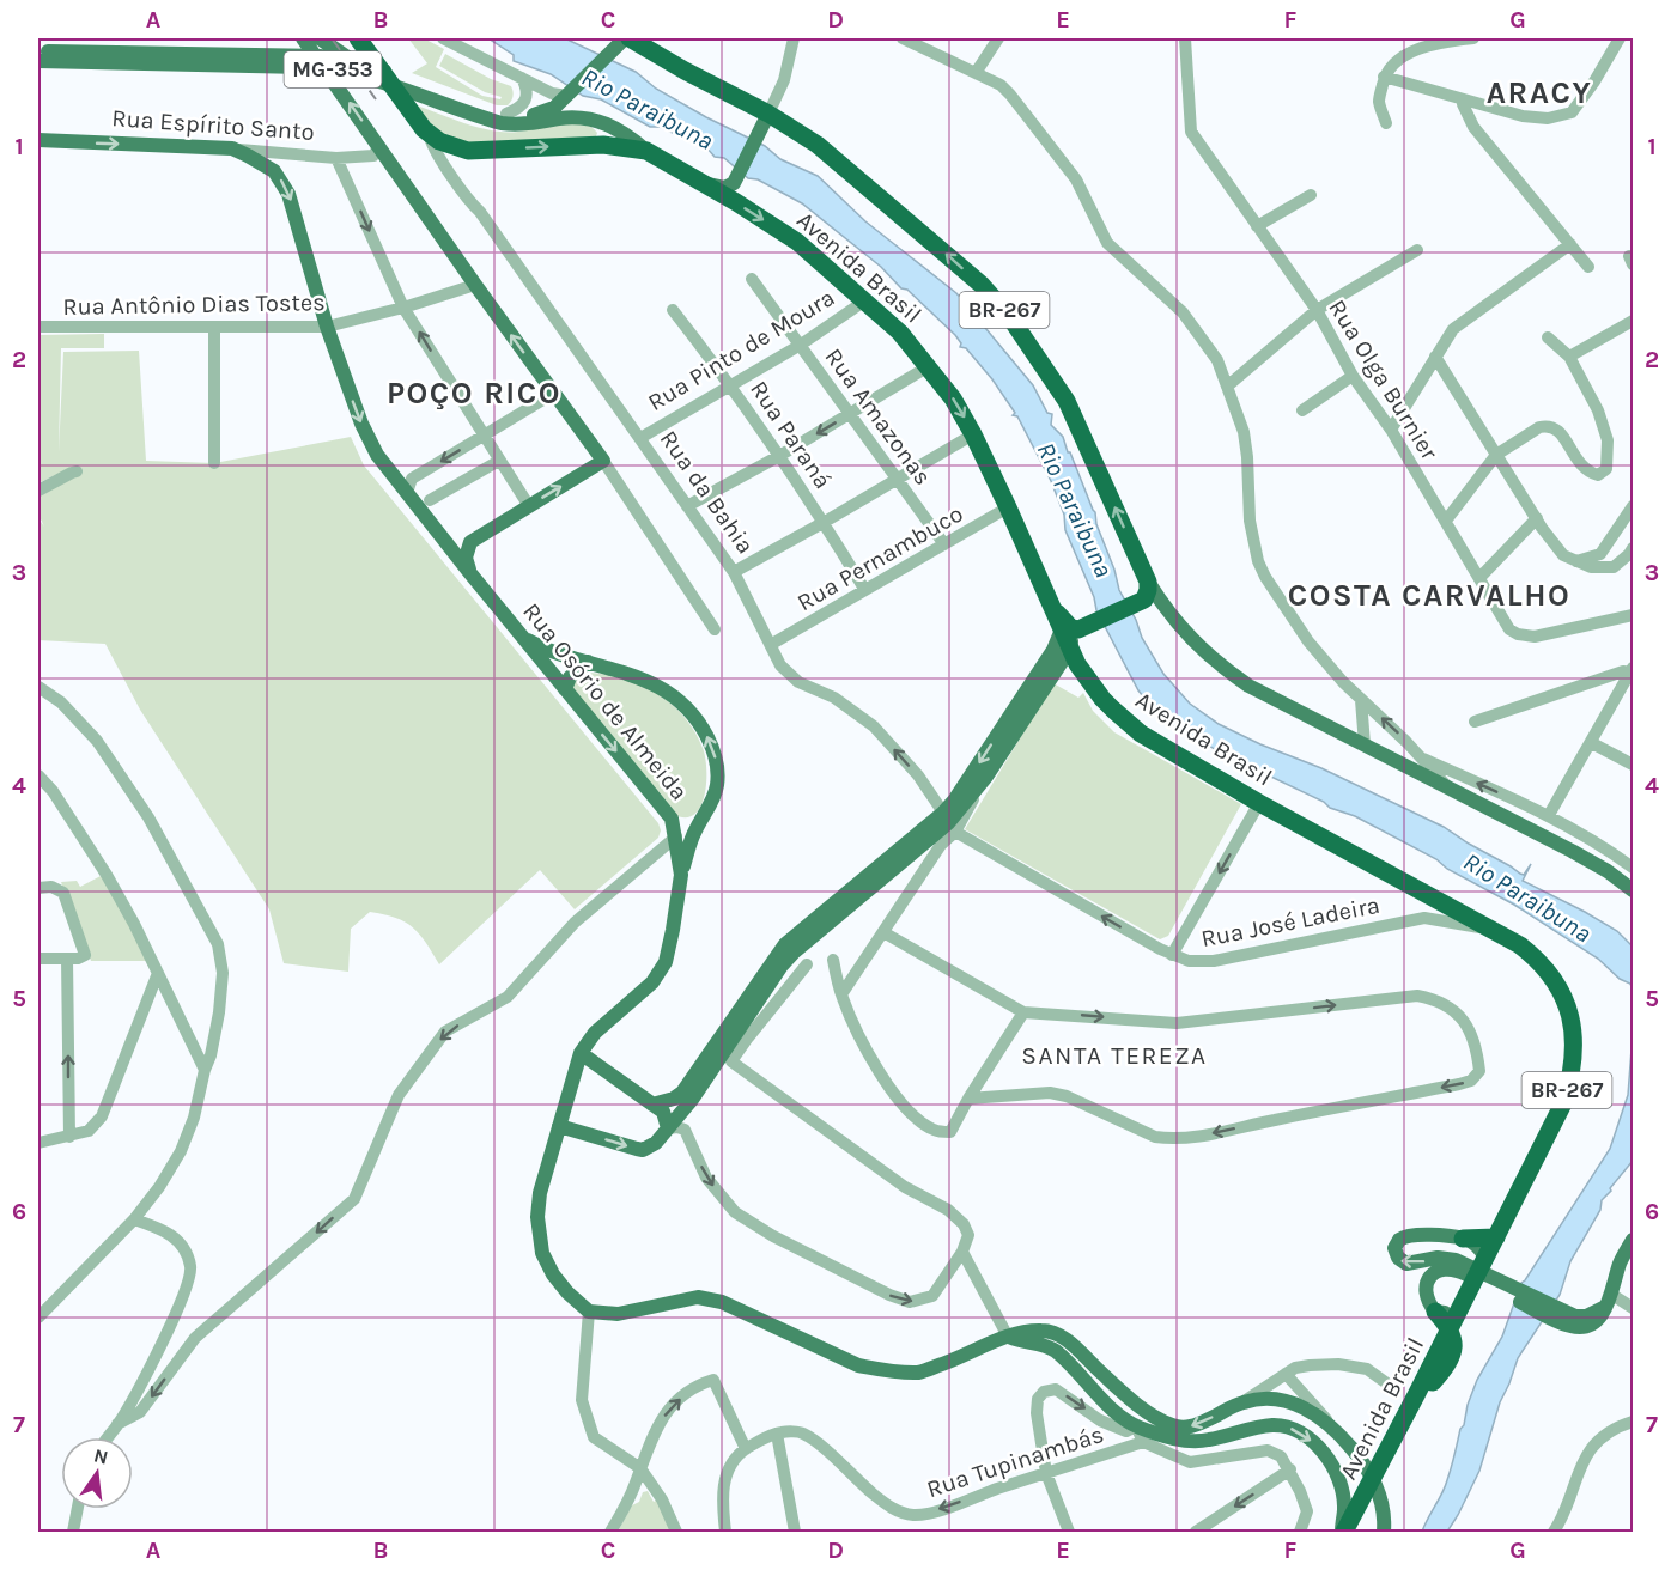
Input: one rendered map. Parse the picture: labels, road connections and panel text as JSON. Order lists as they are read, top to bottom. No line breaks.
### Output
{"streets":{"highway":["Avenida Brasil","BR-267","Rua da Bahia"],"main road":["MG-353","Rua Espírito Santo","Rua Osório de Almeida"],"street":["Rua Antônio Dias Tostes","Rua Pinto de Moura","Rua Olga Burnier","Rua Amazonas","Rua Paraná","Rua Pernambuco","Rua José Ladeira","Rua Tupinambás"]},"crossings":[["MG-353","Avenida Brasil"],["Rua Espírito Santo","Rua Osório de Almeida"],["Avenida Brasil","Rua Pinto de Moura"],["Avenida Brasil","Rua Pernambuco"],["Avenida Brasil","Rua José Ladeira"],["Rua Antônio Dias Tostes","Rua Osório de Almeida"],["Rua Pinto de Moura","Rua Amazonas"],["Rua Pinto de Moura","Rua Paraná"],["Rua Pinto de Moura","Rua da Bahia"],["Rua Amazonas","Rua Pernambuco"],["Rua Paraná","Rua Pernambuco"],["Rua da Bahia","Rua Pernambuco"],["Rua da Bahia","Rua José Ladeira"]],"one_way":["Rua Espírito Santo","Rua José Ladeira","Rua Tupinambás"],"districts":["ARACY","POÇO RICO","COSTA CARVALHO","SANTA TEREZA"],"water":["Rio Paraibuna"],"north":"top","grid":{"columns":["A","B","C","D","E","F","G"],"rows":["1","2","3","4","5","6","7"]}}
